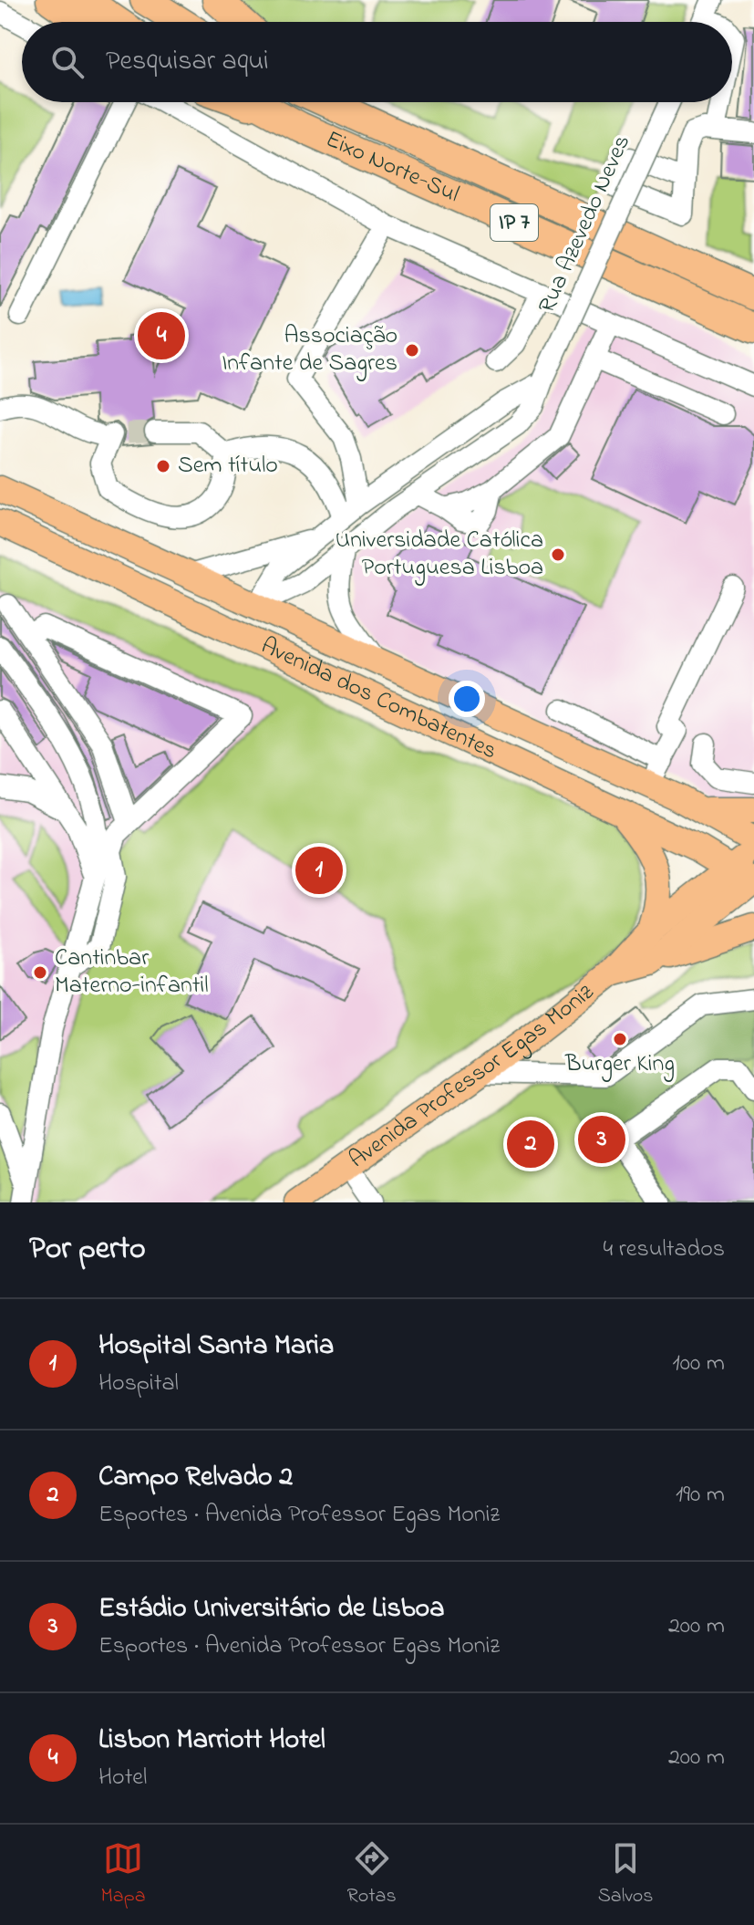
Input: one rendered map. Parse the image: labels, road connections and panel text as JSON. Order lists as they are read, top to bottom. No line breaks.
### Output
{"streets":{"highway":["Eixo Norte-Sul","IP 7"],"main road":["Avenida dos Combatentes","Avenida Professor Egas Moniz"],"street":["Rua Azevedo Neves"]},"crossings":[["Rua Azevedo Neves","Avenida dos Combatentes"],["Avenida dos Combatentes","Avenida Professor Egas Moniz"]],"places":["Associação Infante de Sagres","Sem título","Universidade Católica Portuguesa Lisboa","Cantinbar Materno-infantil","Burger King"],"page":{"search":"Pesquisar aqui","pins":["4","1","3","2"],"heading":["Por perto","4 resultados"],"list":[{"mark":"1","name":"Hospital Santa Maria","note":"Hospital","value":"100 m"},{"mark":"2","name":"Campo Relvado 2","note":"Esportes · Avenida Professor Egas Moniz","value":"190 m"},{"mark":"3","name":"Estádio Universitário de Lisboa","note":"Esportes · Avenida Professor Egas Moniz","value":"200 m"},{"mark":"4","name":"Lisbon Marriott Hotel","note":"Hotel","value":"200 m"}],"nav":["Mapa","Rotas","Salvos"]}}
